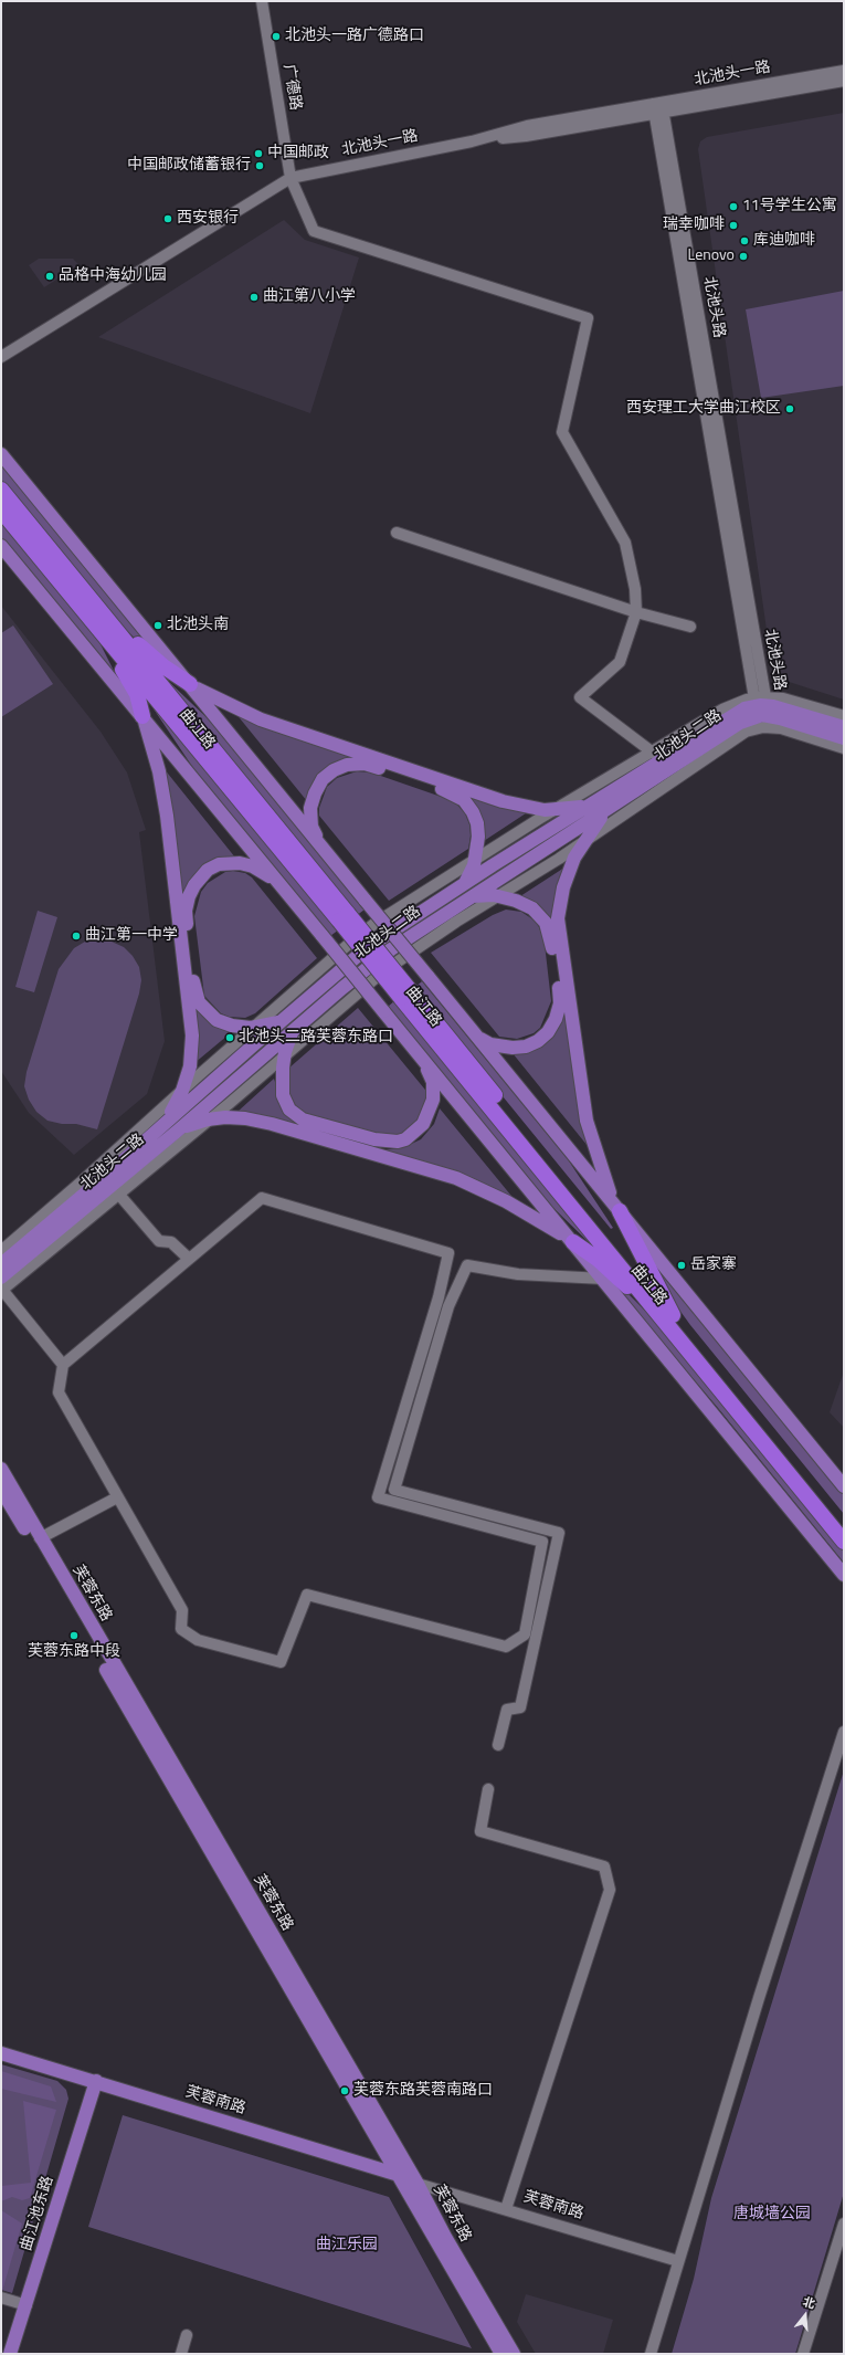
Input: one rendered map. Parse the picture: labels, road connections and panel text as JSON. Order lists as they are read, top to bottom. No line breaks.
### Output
{"streets":{"highway":["曲江路"],"main road":["北池头二路","芙蓉东路","芙蓉南路","曲江池东路"],"street":["北池头一路","广德路","北池头路"]},"crossings":[["北池头一路","广德路"],["北池头一路","北池头路"],["北池头路","北池头二路"],["芙蓉东路","芙蓉南路"],["芙蓉南路","曲江池东路"]],"parks":["唐城墙公园","曲江乐园"],"places":["北池头一路广德路口","中国邮政","中国邮政储蓄银行","11号学生公寓","西安银行","瑞幸咖啡","库迪咖啡","Lenovo","品格中海幼儿园","曲江第八小学","西安理工大学曲江校区","北池头南","曲江第一中学","北池头二路芙蓉东路口","岳家寨","芙蓉东路中段","芙蓉东路芙蓉南路口"],"north":"top"}
